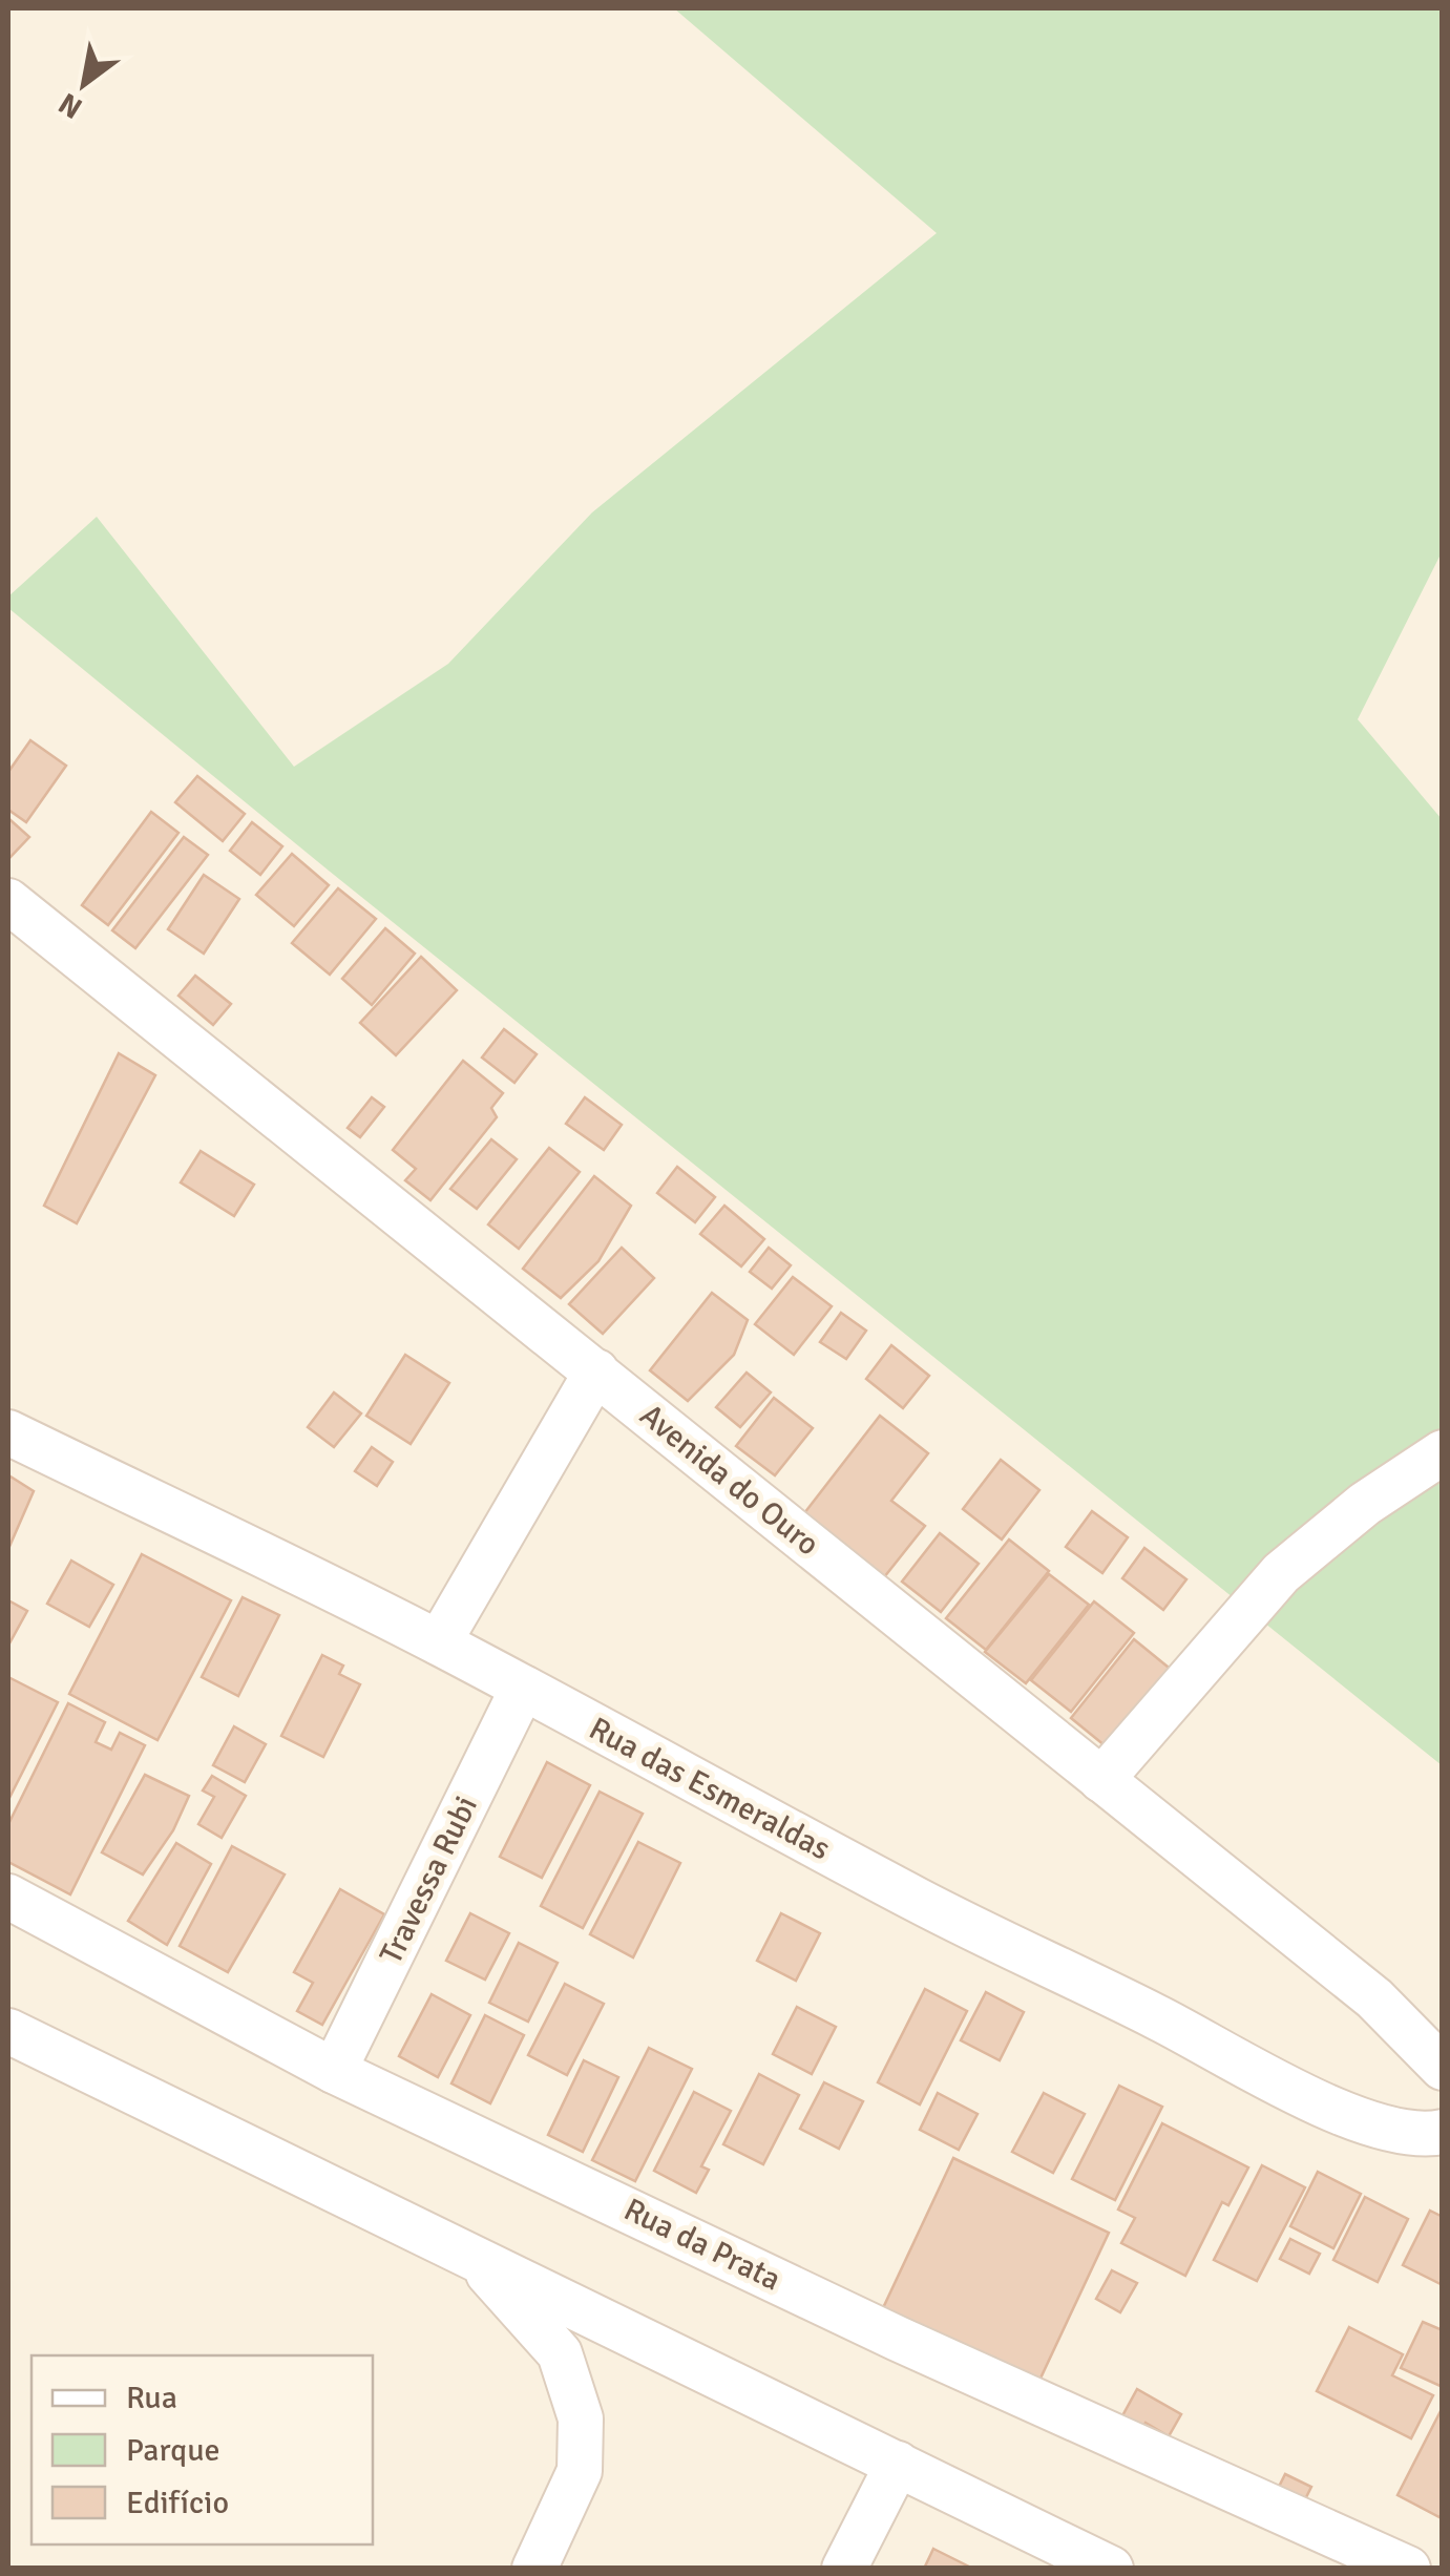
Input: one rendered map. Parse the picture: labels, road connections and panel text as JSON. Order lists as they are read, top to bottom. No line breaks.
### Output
{"streets":{"street":["Avenida do Ouro","Rua das Esmeraldas","Travessa Rubi","Rua da Prata"]},"crossings":[["Rua das Esmeraldas","Travessa Rubi"],["Travessa Rubi","Rua da Prata"]],"legend":["Rua","Parque","Edifício"],"north":"bottom left"}
